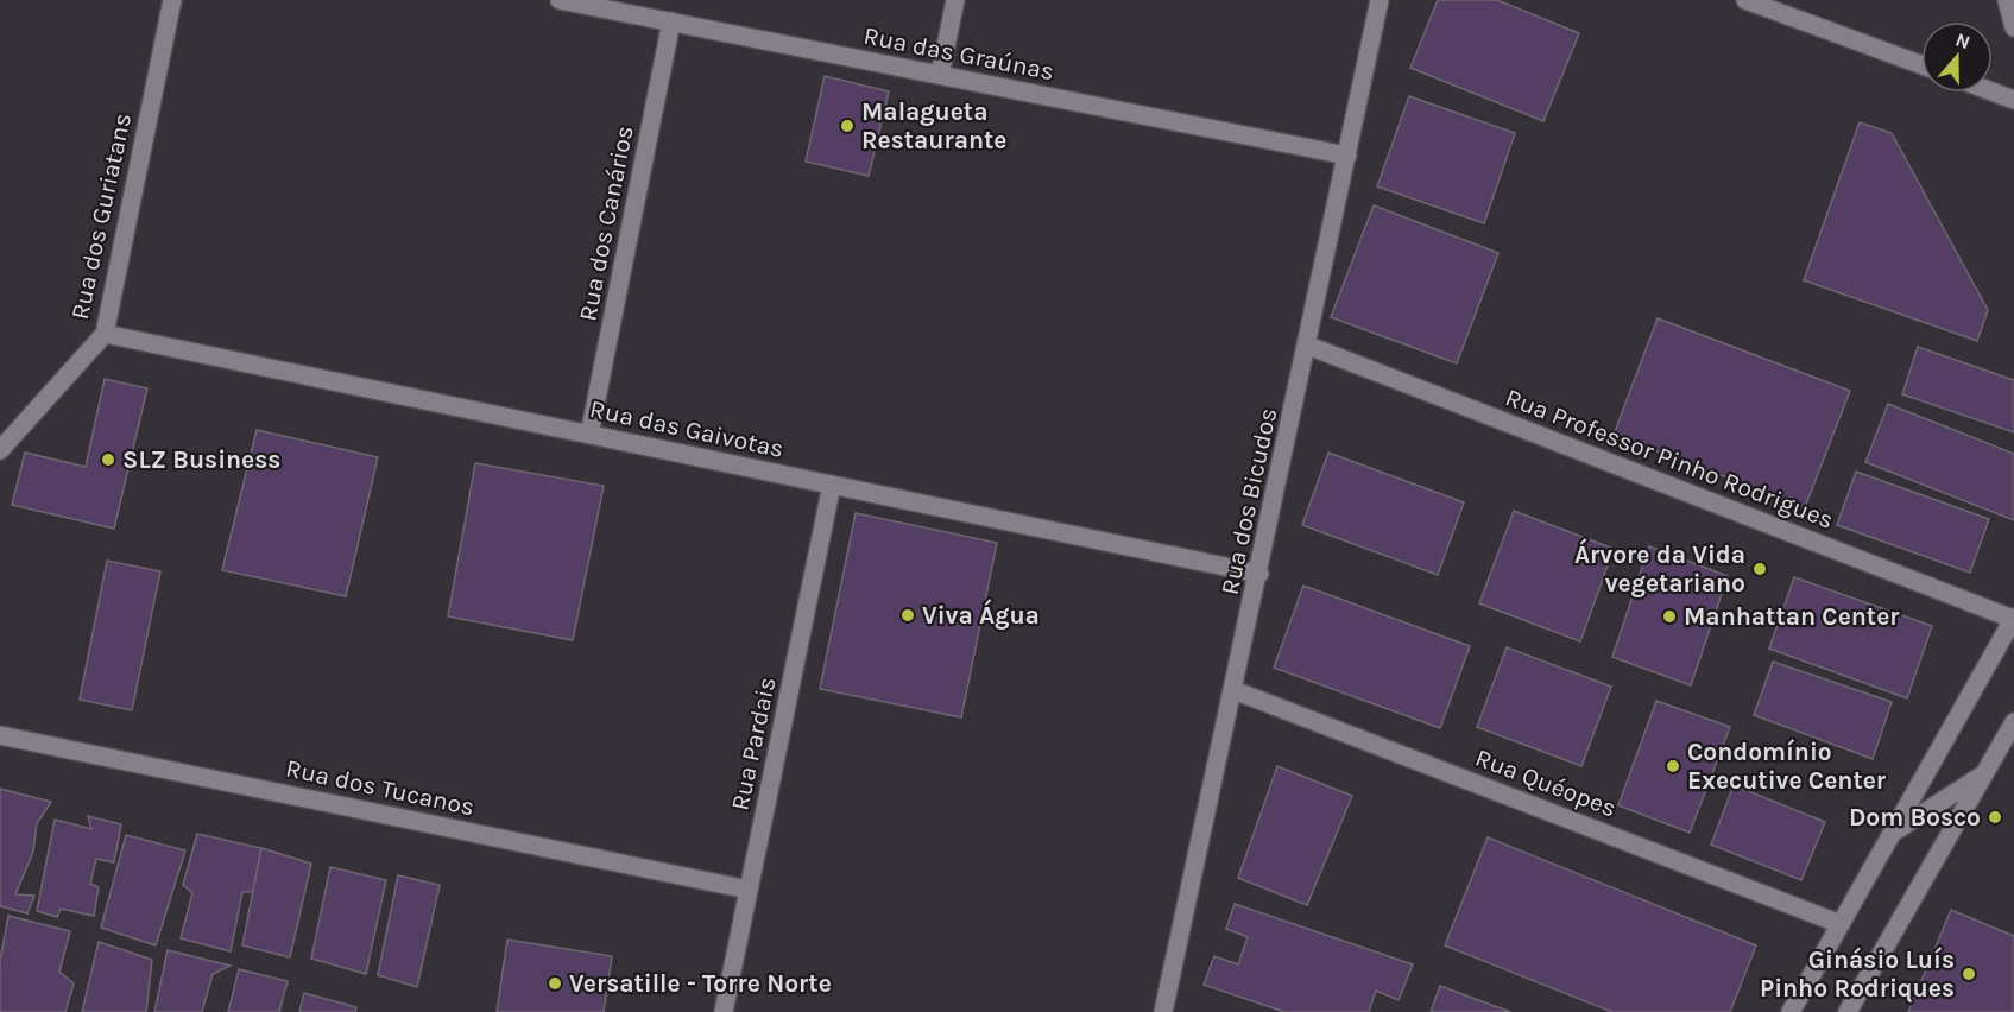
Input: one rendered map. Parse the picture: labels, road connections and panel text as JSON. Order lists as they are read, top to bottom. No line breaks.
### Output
{"streets":{"street":["Rua das Graúnas","Rua dos Guriatans","Rua dos Canários","Rua das Gaivotas","Rua Professor Pinho Rodrigues","Rua dos Bicudos","Rua Pardais","Rua Quéopes","Rua dos Tucanos"]},"crossings":[["Rua das Graúnas","Rua dos Canários"],["Rua das Graúnas","Rua dos Bicudos"],["Rua dos Guriatans","Rua das Gaivotas"],["Rua dos Canários","Rua das Gaivotas"],["Rua das Gaivotas","Rua dos Bicudos"],["Rua das Gaivotas","Rua Pardais"],["Rua Professor Pinho Rodrigues","Rua dos Bicudos"],["Rua dos Bicudos","Rua Quéopes"],["Rua Pardais","Rua dos Tucanos"]],"places":["Malagueta Restaurante","SLZ Business","Árvore da Vida vegetariano","Viva Água","Manhattan Center","Condomínio Executive Center","Dom Bosco","Ginásio Luís Pinho Rodriques","Versatille - Torre Norte"],"north":"top"}
